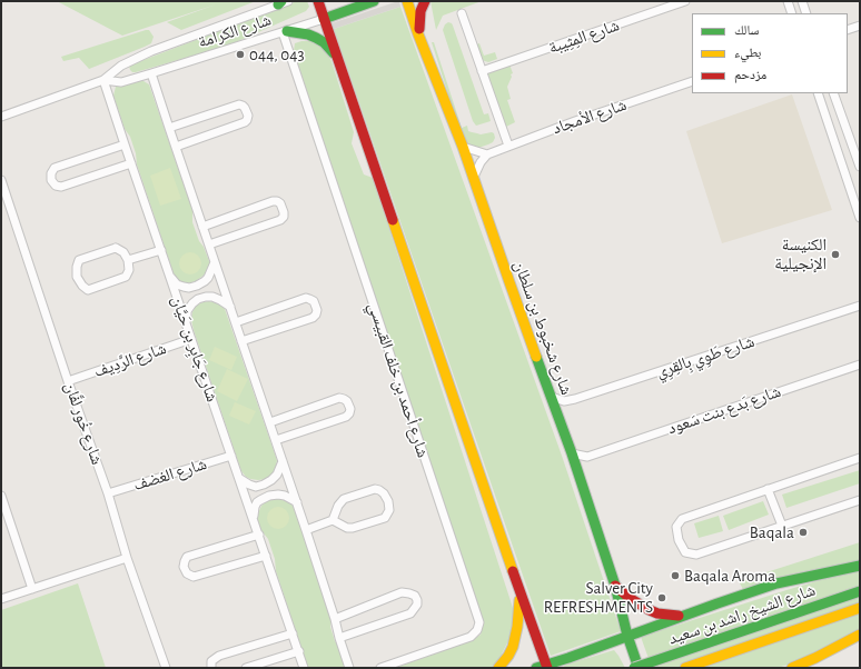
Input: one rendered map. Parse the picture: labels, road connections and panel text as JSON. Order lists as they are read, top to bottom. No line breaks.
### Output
{"streets":{"main road":["شارع الكرامة","شارع شخبوط بن سلطان","شارع الشيخ راشد بن سعيد"],"street":["شارع المِثِيبة","شارع الأمجاد","شارع جَابِر بن حَيَّان","شارع طَوِي بِالقِرِي","شارع الرَّدِيف","شارع أحمد بن خلف القبيسي","شارع بَدع بنت سَعود","شارع خُور لفَّان","شارع الغضف"]},"crossings":[["شارع الكرامة","شارع جَابِر بن حَيَّان"],["شارع الكرامة","شارع أحمد بن خلف القبيسي"],["شارع شخبوط بن سلطان","شارع طَوِي بِالقِرِي"],["شارع شخبوط بن سلطان","شارع الشيخ راشد بن سعيد"],["شارع جَابِر بن حَيَّان","شارع الرَّدِيف"],["شارع جَابِر بن حَيَّان","شارع الغضف"],["شارع الرَّدِيف","شارع خُور لفَّان"],["شارع خُور لفَّان","شارع الغضف"]],"places":["044, 043","الكنيسة الإنجيلية","Baqala","Baqala Aroma","Salver City REFRESHMENTS"],"legend":["سالك","بطيء","مزدحم"]}
